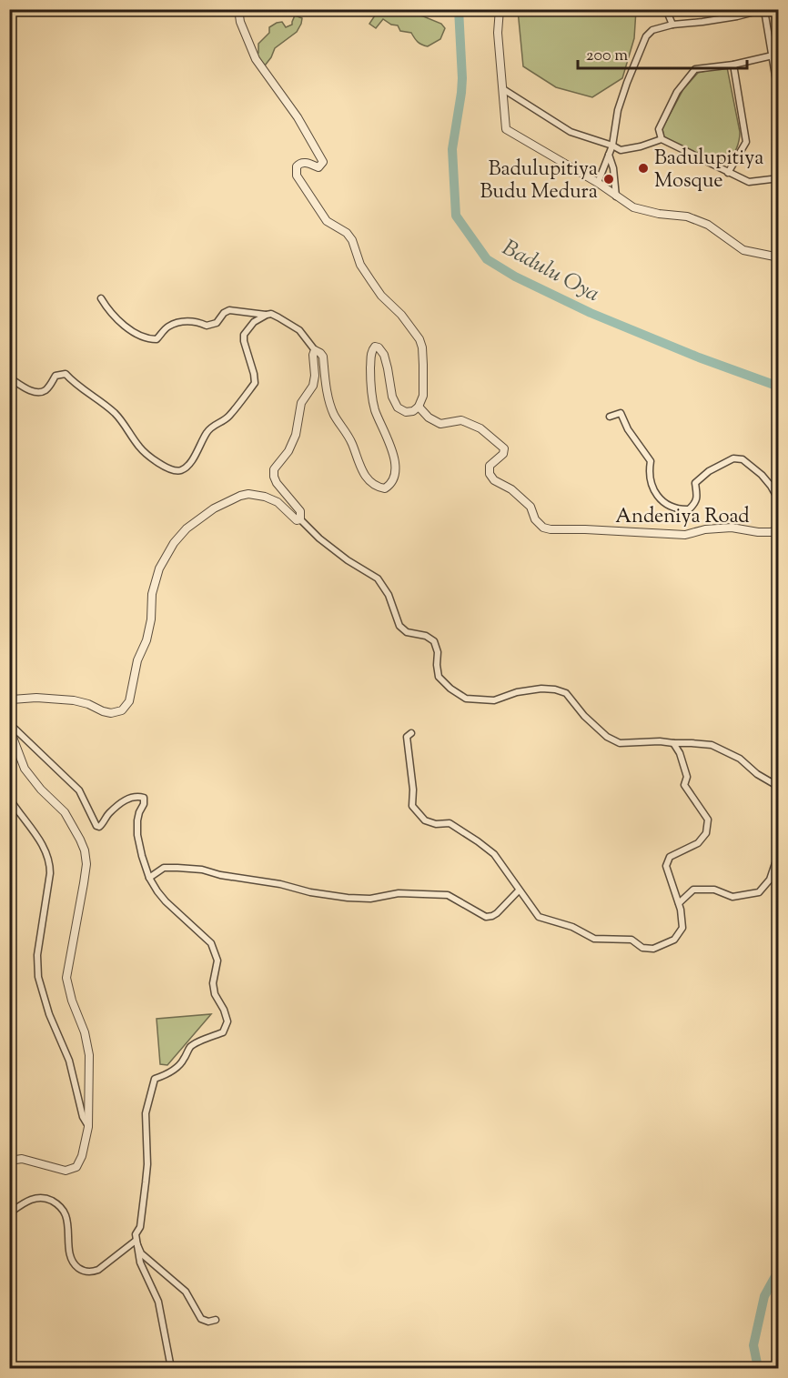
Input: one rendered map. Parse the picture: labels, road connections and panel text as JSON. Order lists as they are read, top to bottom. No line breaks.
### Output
{"streets":{"street":["Andeniya Road"]},"water":["Badulu Oya"],"places":["Badulupitiya Mosque","Badulupitiya Budu Medura"],"scale_bar":"200 m"}
